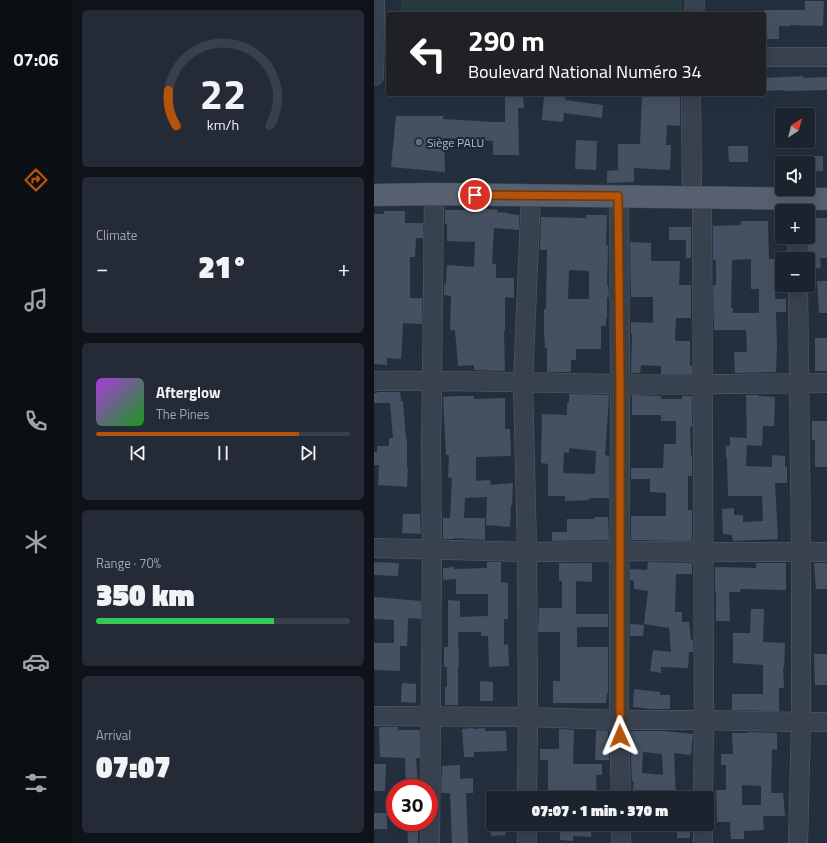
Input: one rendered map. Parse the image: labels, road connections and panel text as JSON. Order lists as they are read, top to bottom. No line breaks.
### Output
{"places":["Siège PALU"],"north":"top right","page":{"tabs":"07:06","turn":["290 m","Boulevard National Numéro 34"],"map_buttons":["+","−"],"tile":["Climate",["Range · 70%","350 km"],["Arrival","07:07"]],"heat":["−","21°","+"],"song":["Afterglow","The Pines"],"limit":"30","trip":"07:07 · 1 min · 370 m","gauge":["22","km/h"]}}
